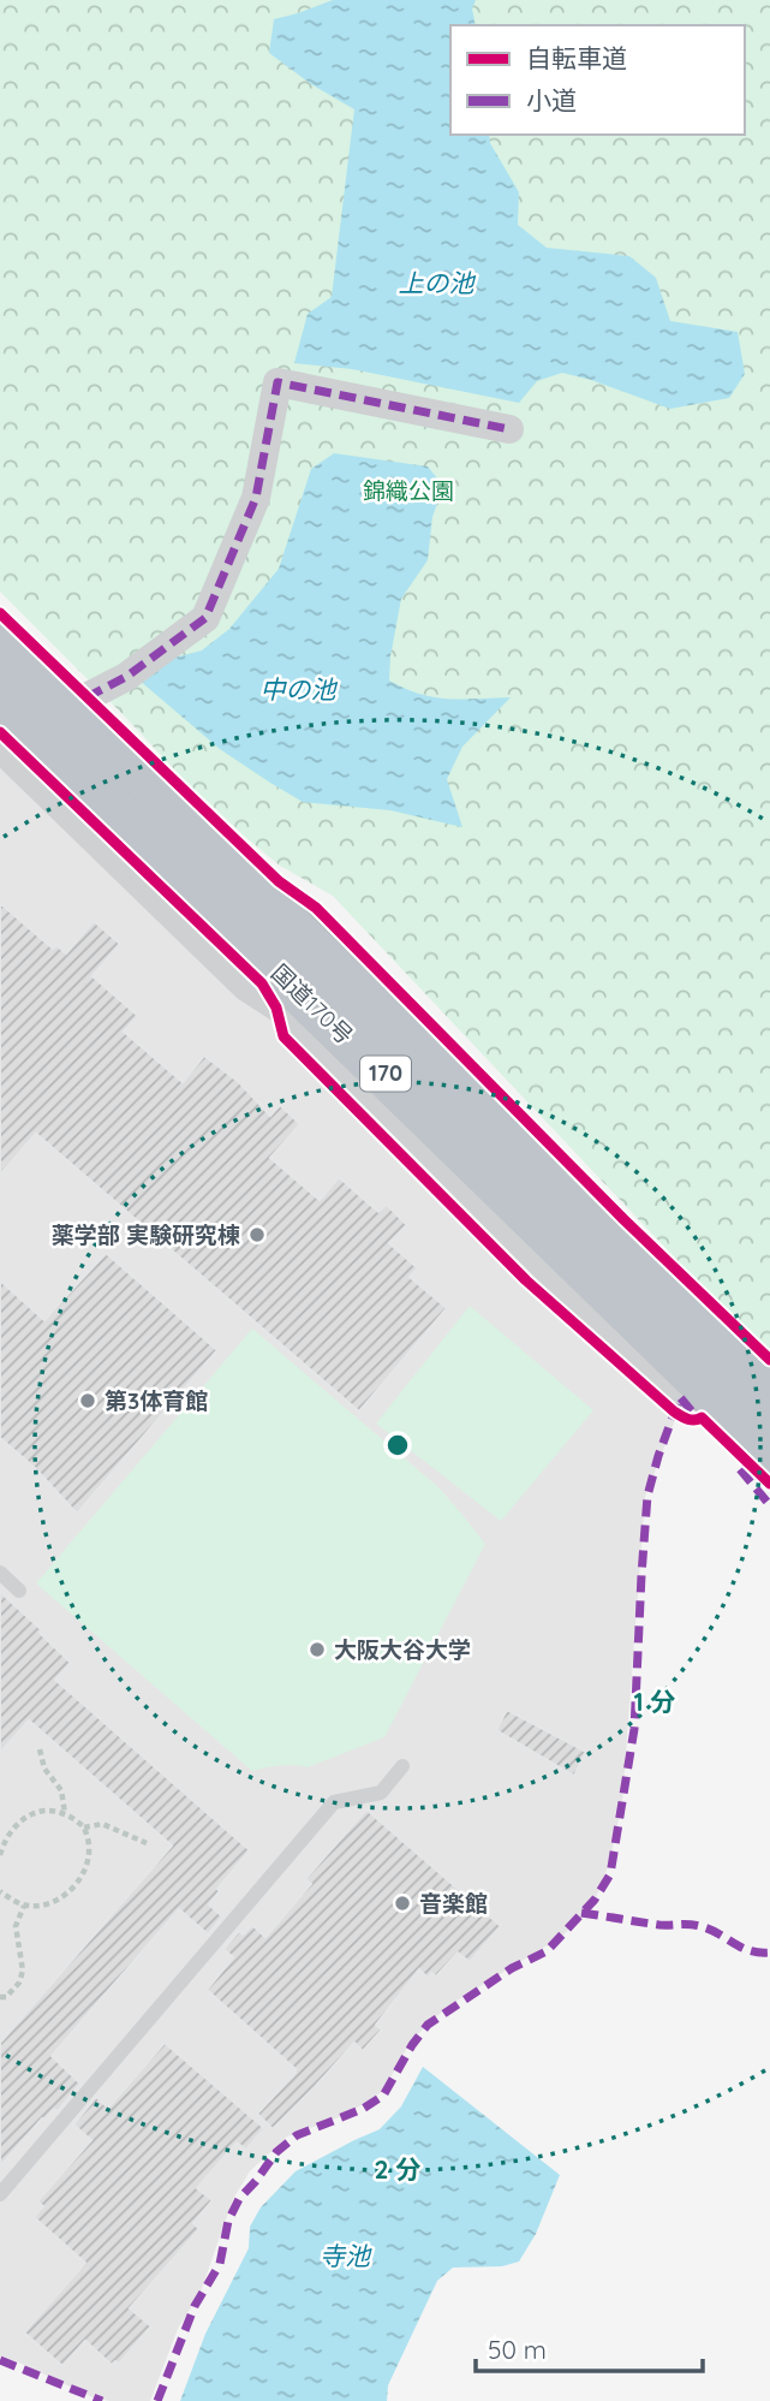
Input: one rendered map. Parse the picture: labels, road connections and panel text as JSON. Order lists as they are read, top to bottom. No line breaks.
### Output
{"streets":{"highway":["国道170号","170"]},"water":["上の池","中の池","寺池"],"parks":["錦織公園"],"places":["薬学部 実験研究棟","第3体育館","大阪大谷大学","音楽館"],"legend":["自転車道","小道"],"scale_bar":"50 m","rings":["1 分","2 分"]}
